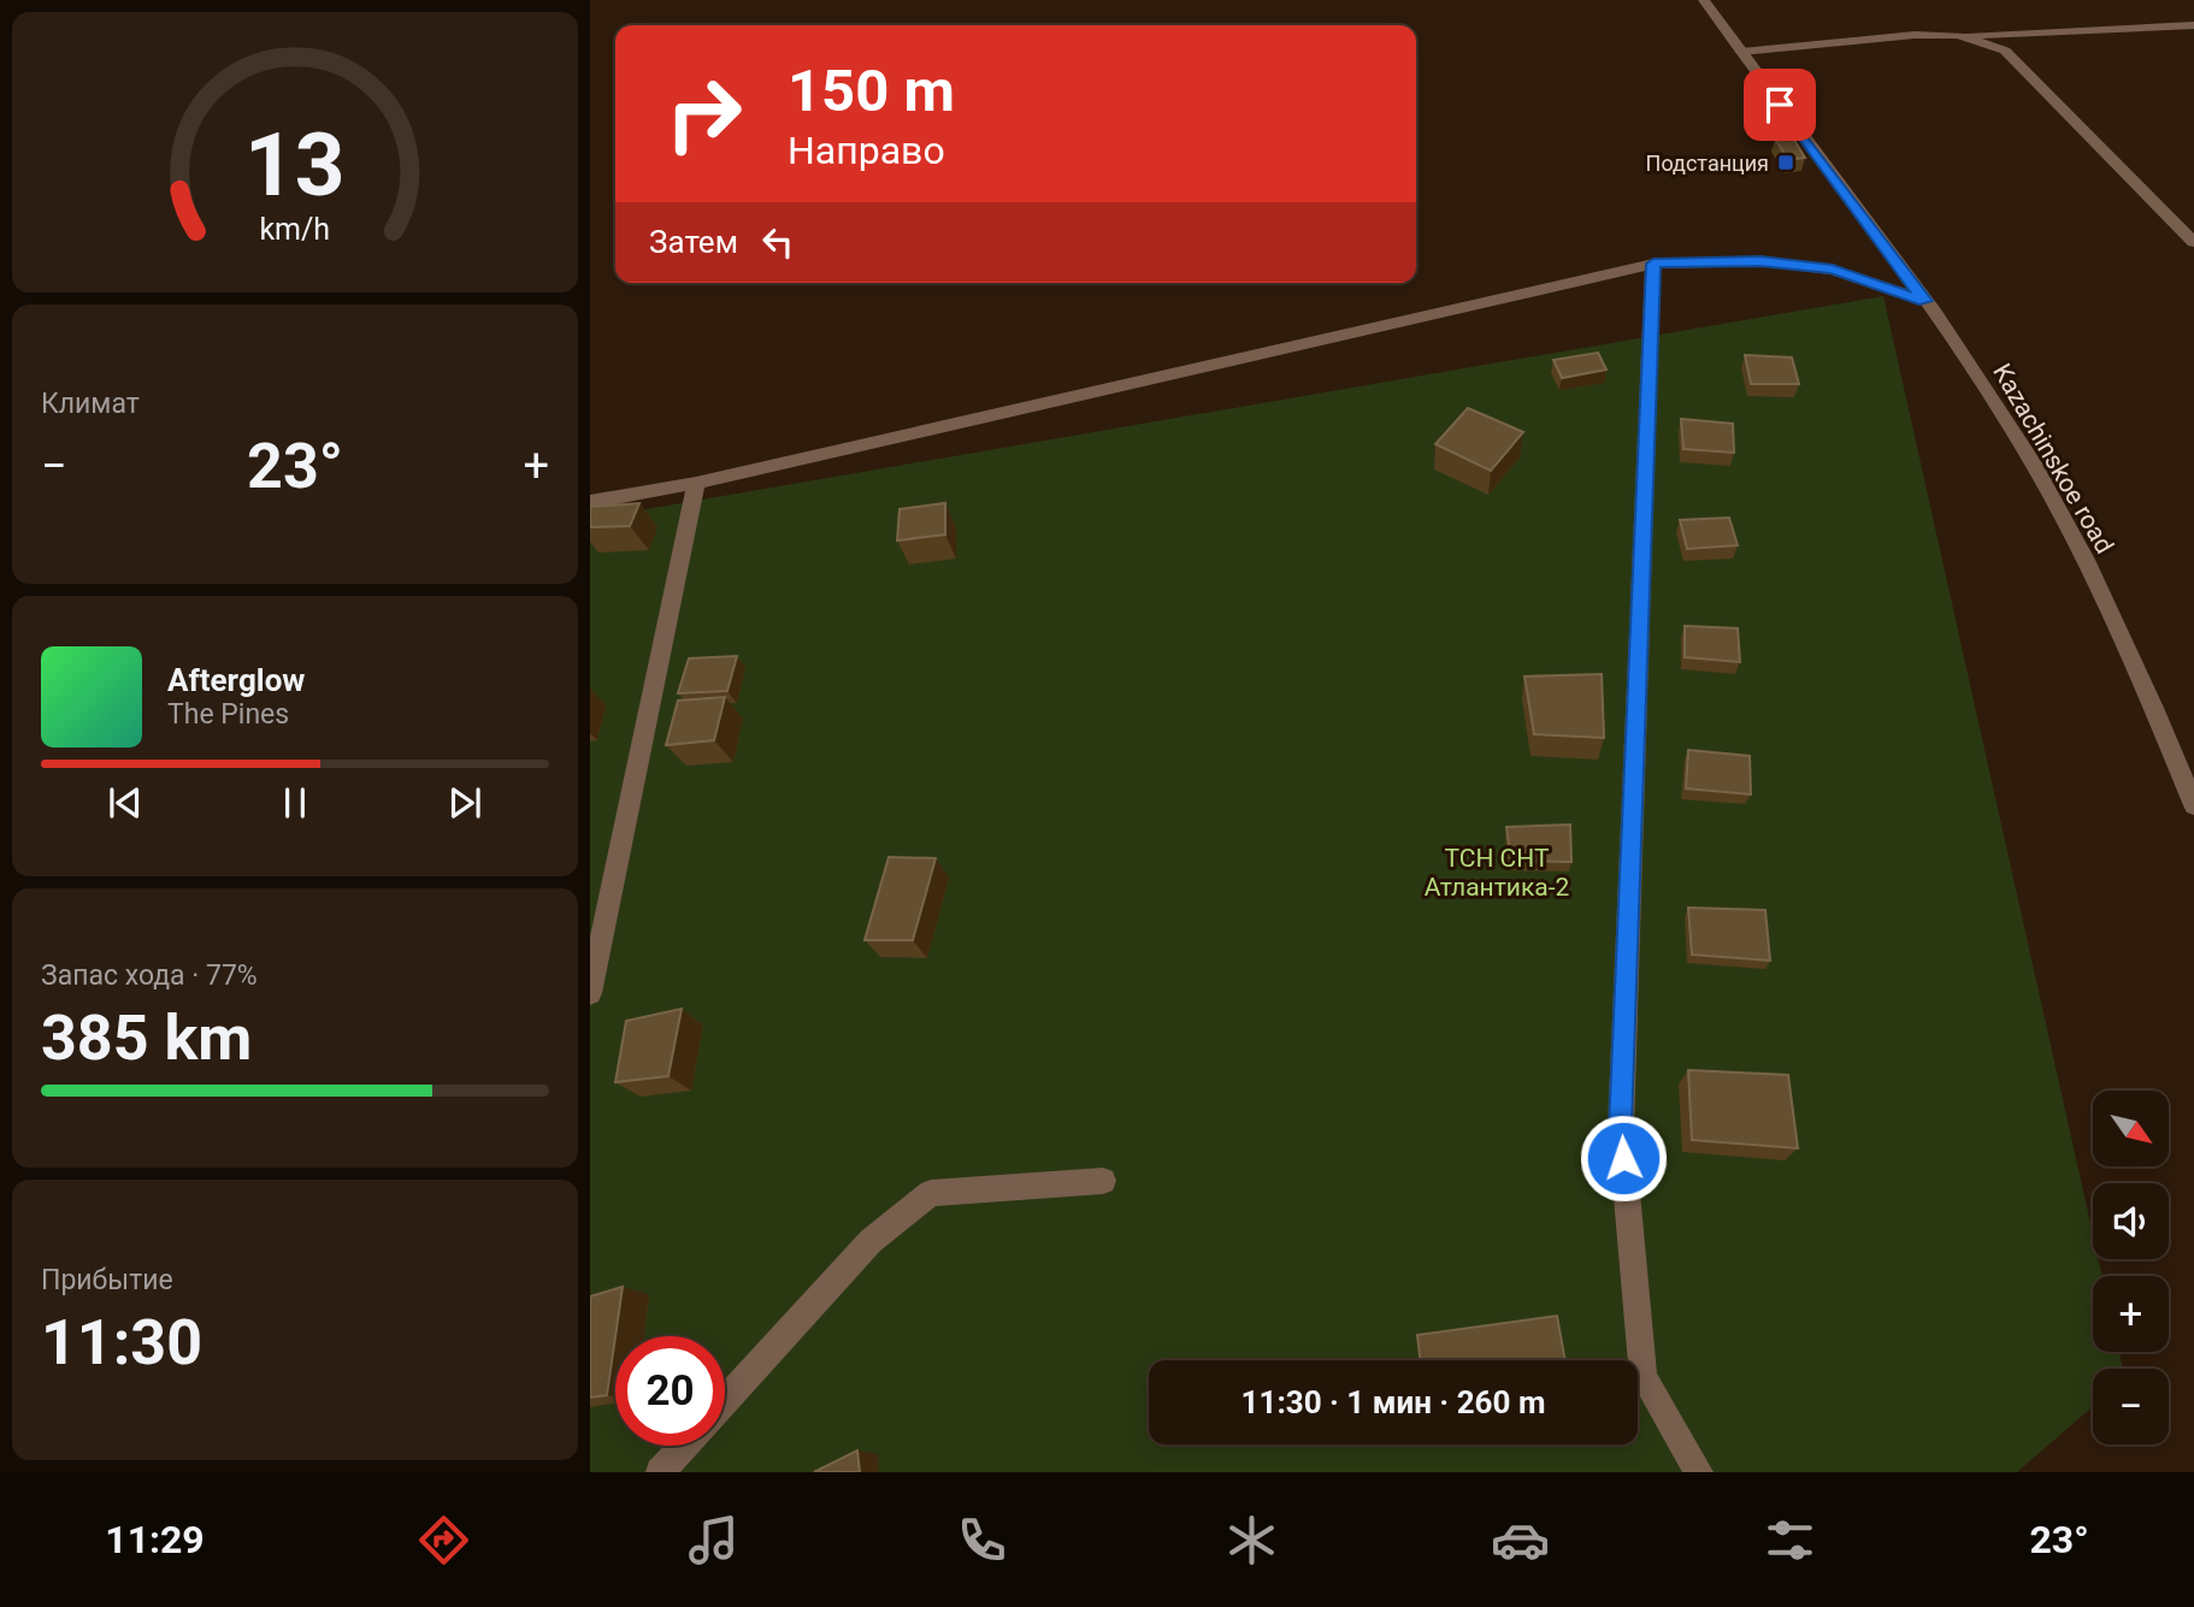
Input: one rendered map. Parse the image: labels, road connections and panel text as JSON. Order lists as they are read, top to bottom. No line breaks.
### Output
{"streets":{"main road":["Kazachinskoe road"]},"parks":["ТСН СНТ Атлантика-2"],"places":{"transit":["Подстанция"]},"north":"bottom right","page":{"turn":["150 m","Направо"],"then":"Затем","tile":["Климат",["Запас хода · 77%","385 km"],["Прибытие","11:30"]],"heat":["−","23°","+"],"song":["Afterglow","The Pines"],"map_buttons":["+","−"],"limit":"20","trip":"11:30 · 1 мин · 260 m","tabs":["11:29","23°"],"gauge":["13","km/h"]}}
